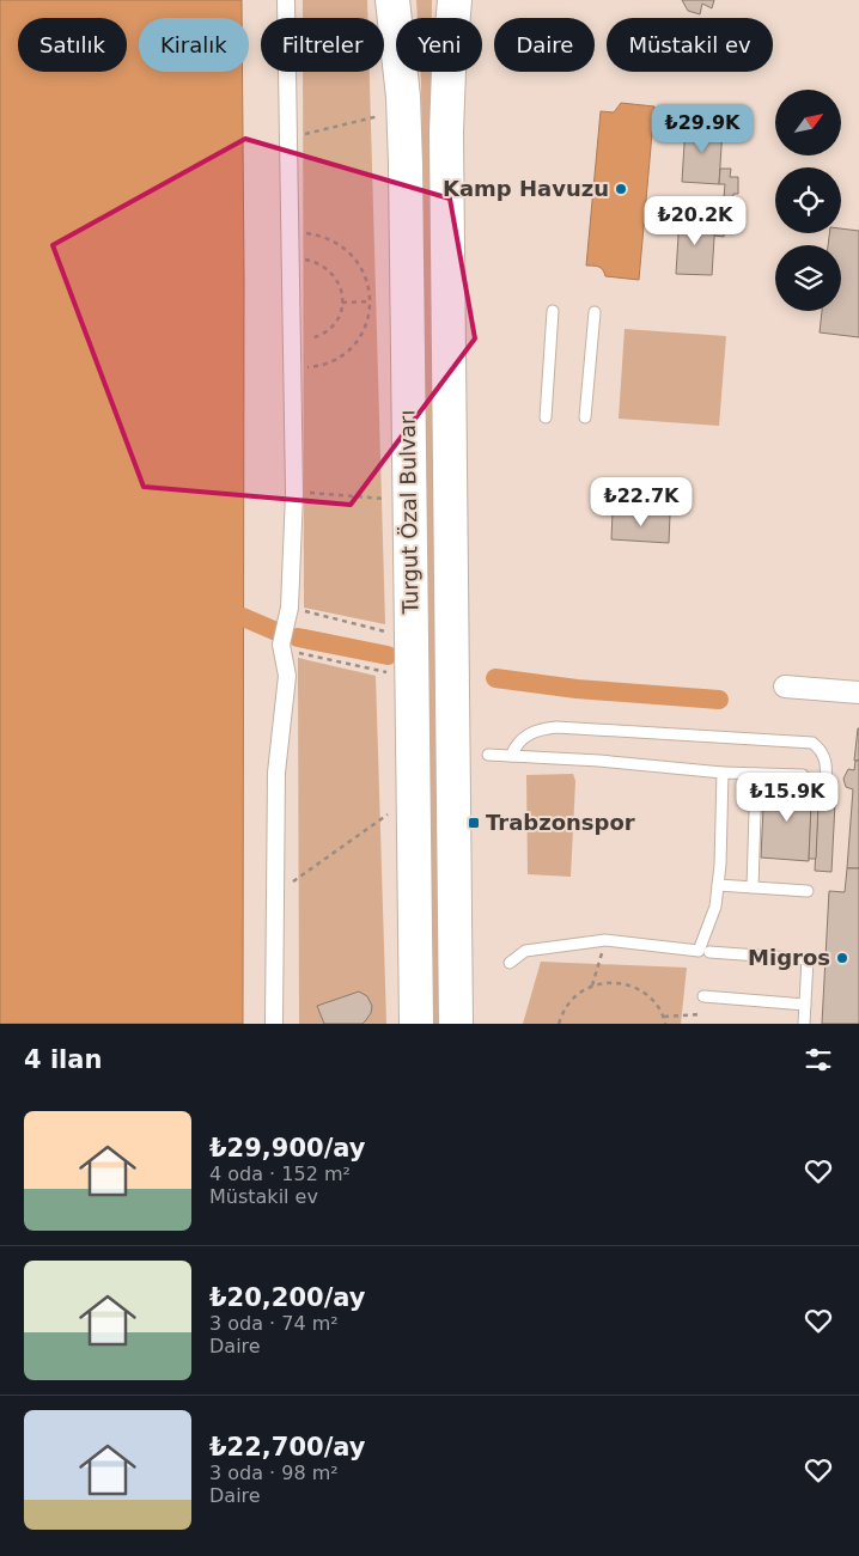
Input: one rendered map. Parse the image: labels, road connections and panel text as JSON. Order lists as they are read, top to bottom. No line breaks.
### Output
{"streets":{"highway":["Turgut Özal Bulvarı"]},"places":{"other":["Kamp Havuzu","Migros"],"transit":["Trabzonspor"]},"north":"top right","page":{"chip":["Satılık","Kiralık","Filtreler","Yeni","Daire","Müstakil ev"],"price":["₺29.9K","₺20.2K","₺22.7K","₺15.9K"],"heading":"4 ilan","list":[{"name":"₺29,900/ay","note":"4 oda · 152 m² · Müstakil ev"},{"name":"₺20,200/ay","note":"3 oda · 74 m² · Daire"},{"name":"₺22,700/ay","note":"3 oda · 98 m² · Daire"}]}}
